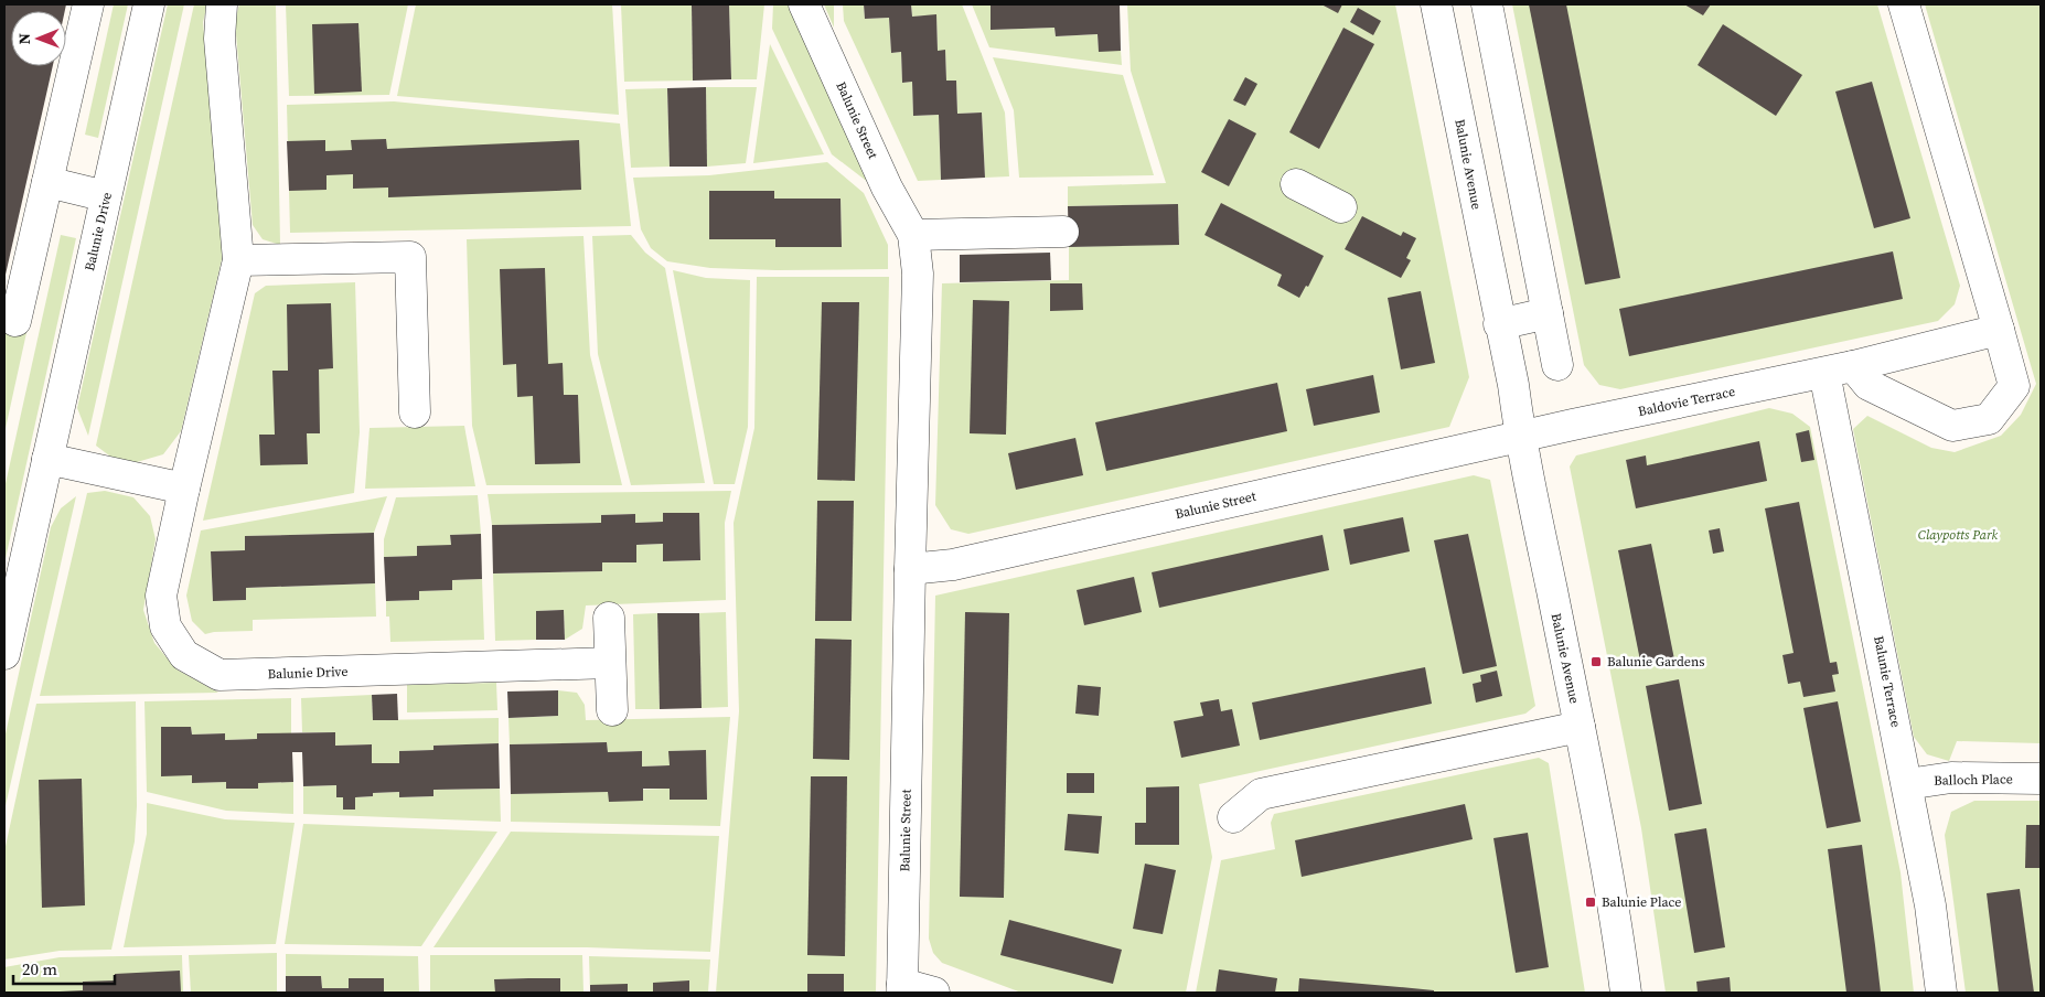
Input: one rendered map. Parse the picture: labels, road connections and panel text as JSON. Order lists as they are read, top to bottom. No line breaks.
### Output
{"streets":{"street":["Balunie Street","Balunie Avenue","Balunie Drive","Baldovie Terrace","Balunie Terrace","Balloch Place"]},"crossings":[["Balunie Street","Balunie Avenue"],["Balunie Street","Baldovie Terrace"],["Balunie Avenue","Baldovie Terrace"],["Baldovie Terrace","Balunie Terrace"],["Balunie Terrace","Balloch Place"]],"parks":["Claypotts Park"],"places":{"transit":["Balunie Gardens","Balunie Place"]},"scale_bar":"20 m","north":"left"}
